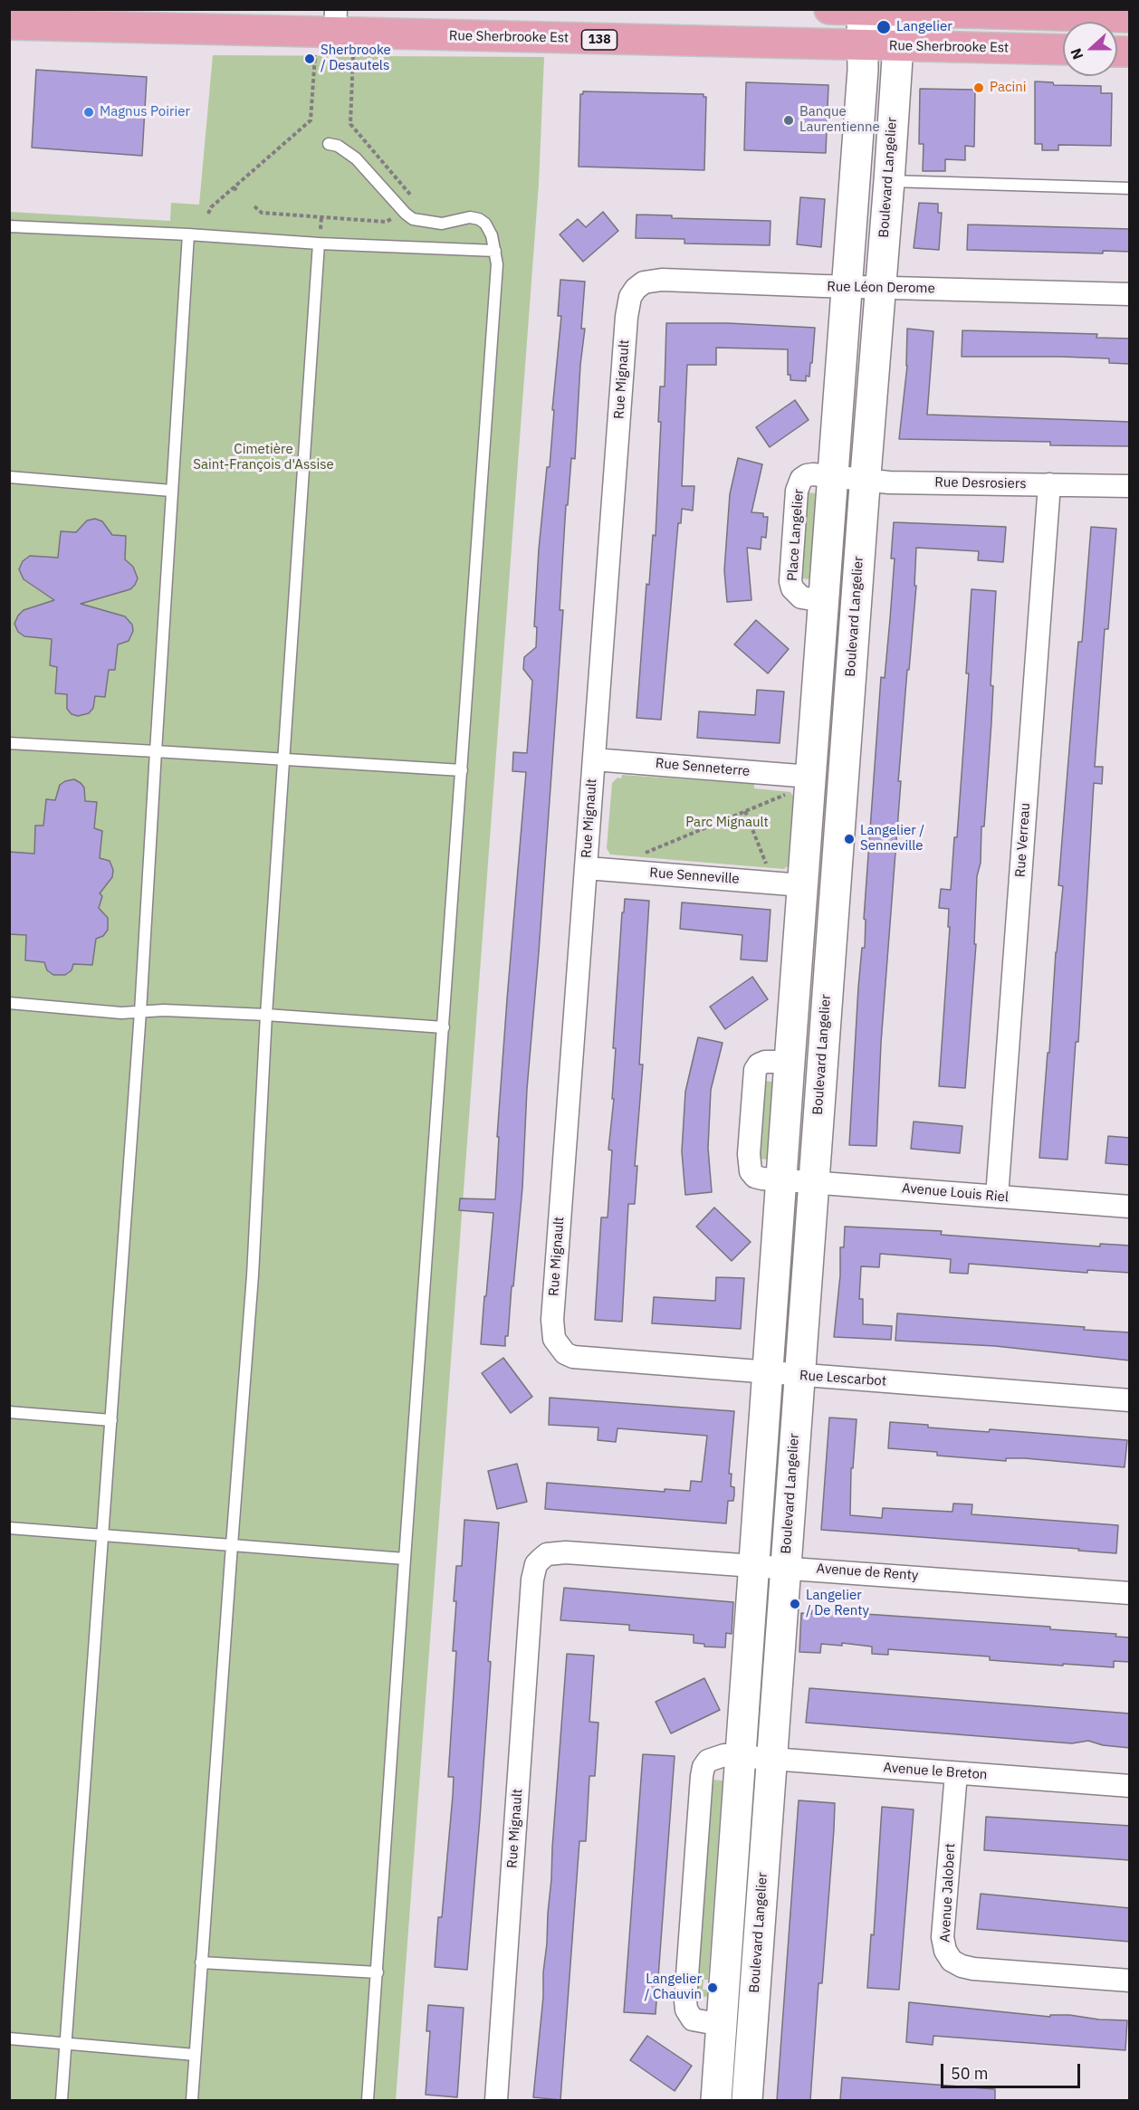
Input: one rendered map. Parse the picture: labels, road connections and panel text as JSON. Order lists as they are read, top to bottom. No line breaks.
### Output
{"streets":{"main road":["Rue Sherbrooke Est","138","Boulevard Langelier"],"street":["Rue Léon Derome","Rue Mignault","Rue Desrosiers","Rue Senneterre","Rue Verreau","Rue Senneville","Avenue Louis Riel","Rue Lescarbot","Avenue de Renty","Avenue le Breton","Avenue Jalobert"]},"crossings":[["Rue Sherbrooke Est","Boulevard Langelier"],["Boulevard Langelier","Rue Léon Derome"],["Boulevard Langelier","Rue Desrosiers"],["Boulevard Langelier","Avenue Louis Riel"],["Boulevard Langelier","Rue Lescarbot"],["Boulevard Langelier","Avenue de Renty"],["Boulevard Langelier","Avenue le Breton"],["Rue Léon Derome","Rue Mignault"],["Rue Mignault","Rue Senneterre"],["Rue Mignault","Rue Senneville"],["Rue Mignault","Rue Lescarbot"],["Rue Mignault","Avenue de Renty"],["Rue Desrosiers","Rue Verreau"],["Rue Verreau","Avenue Louis Riel"],["Avenue le Breton","Avenue Jalobert"]],"parks":["Cimetière Saint-François d'Assise","Parc Mignault"],"places":["Langelier","Sherbrooke / Desautels","Pacini","Magnus Poirier","Banque Laurentienne","Langelier / Senneville","Langelier / De Renty","Langelier / Chauvin"],"scale_bar":"50 m","north":"left"}
